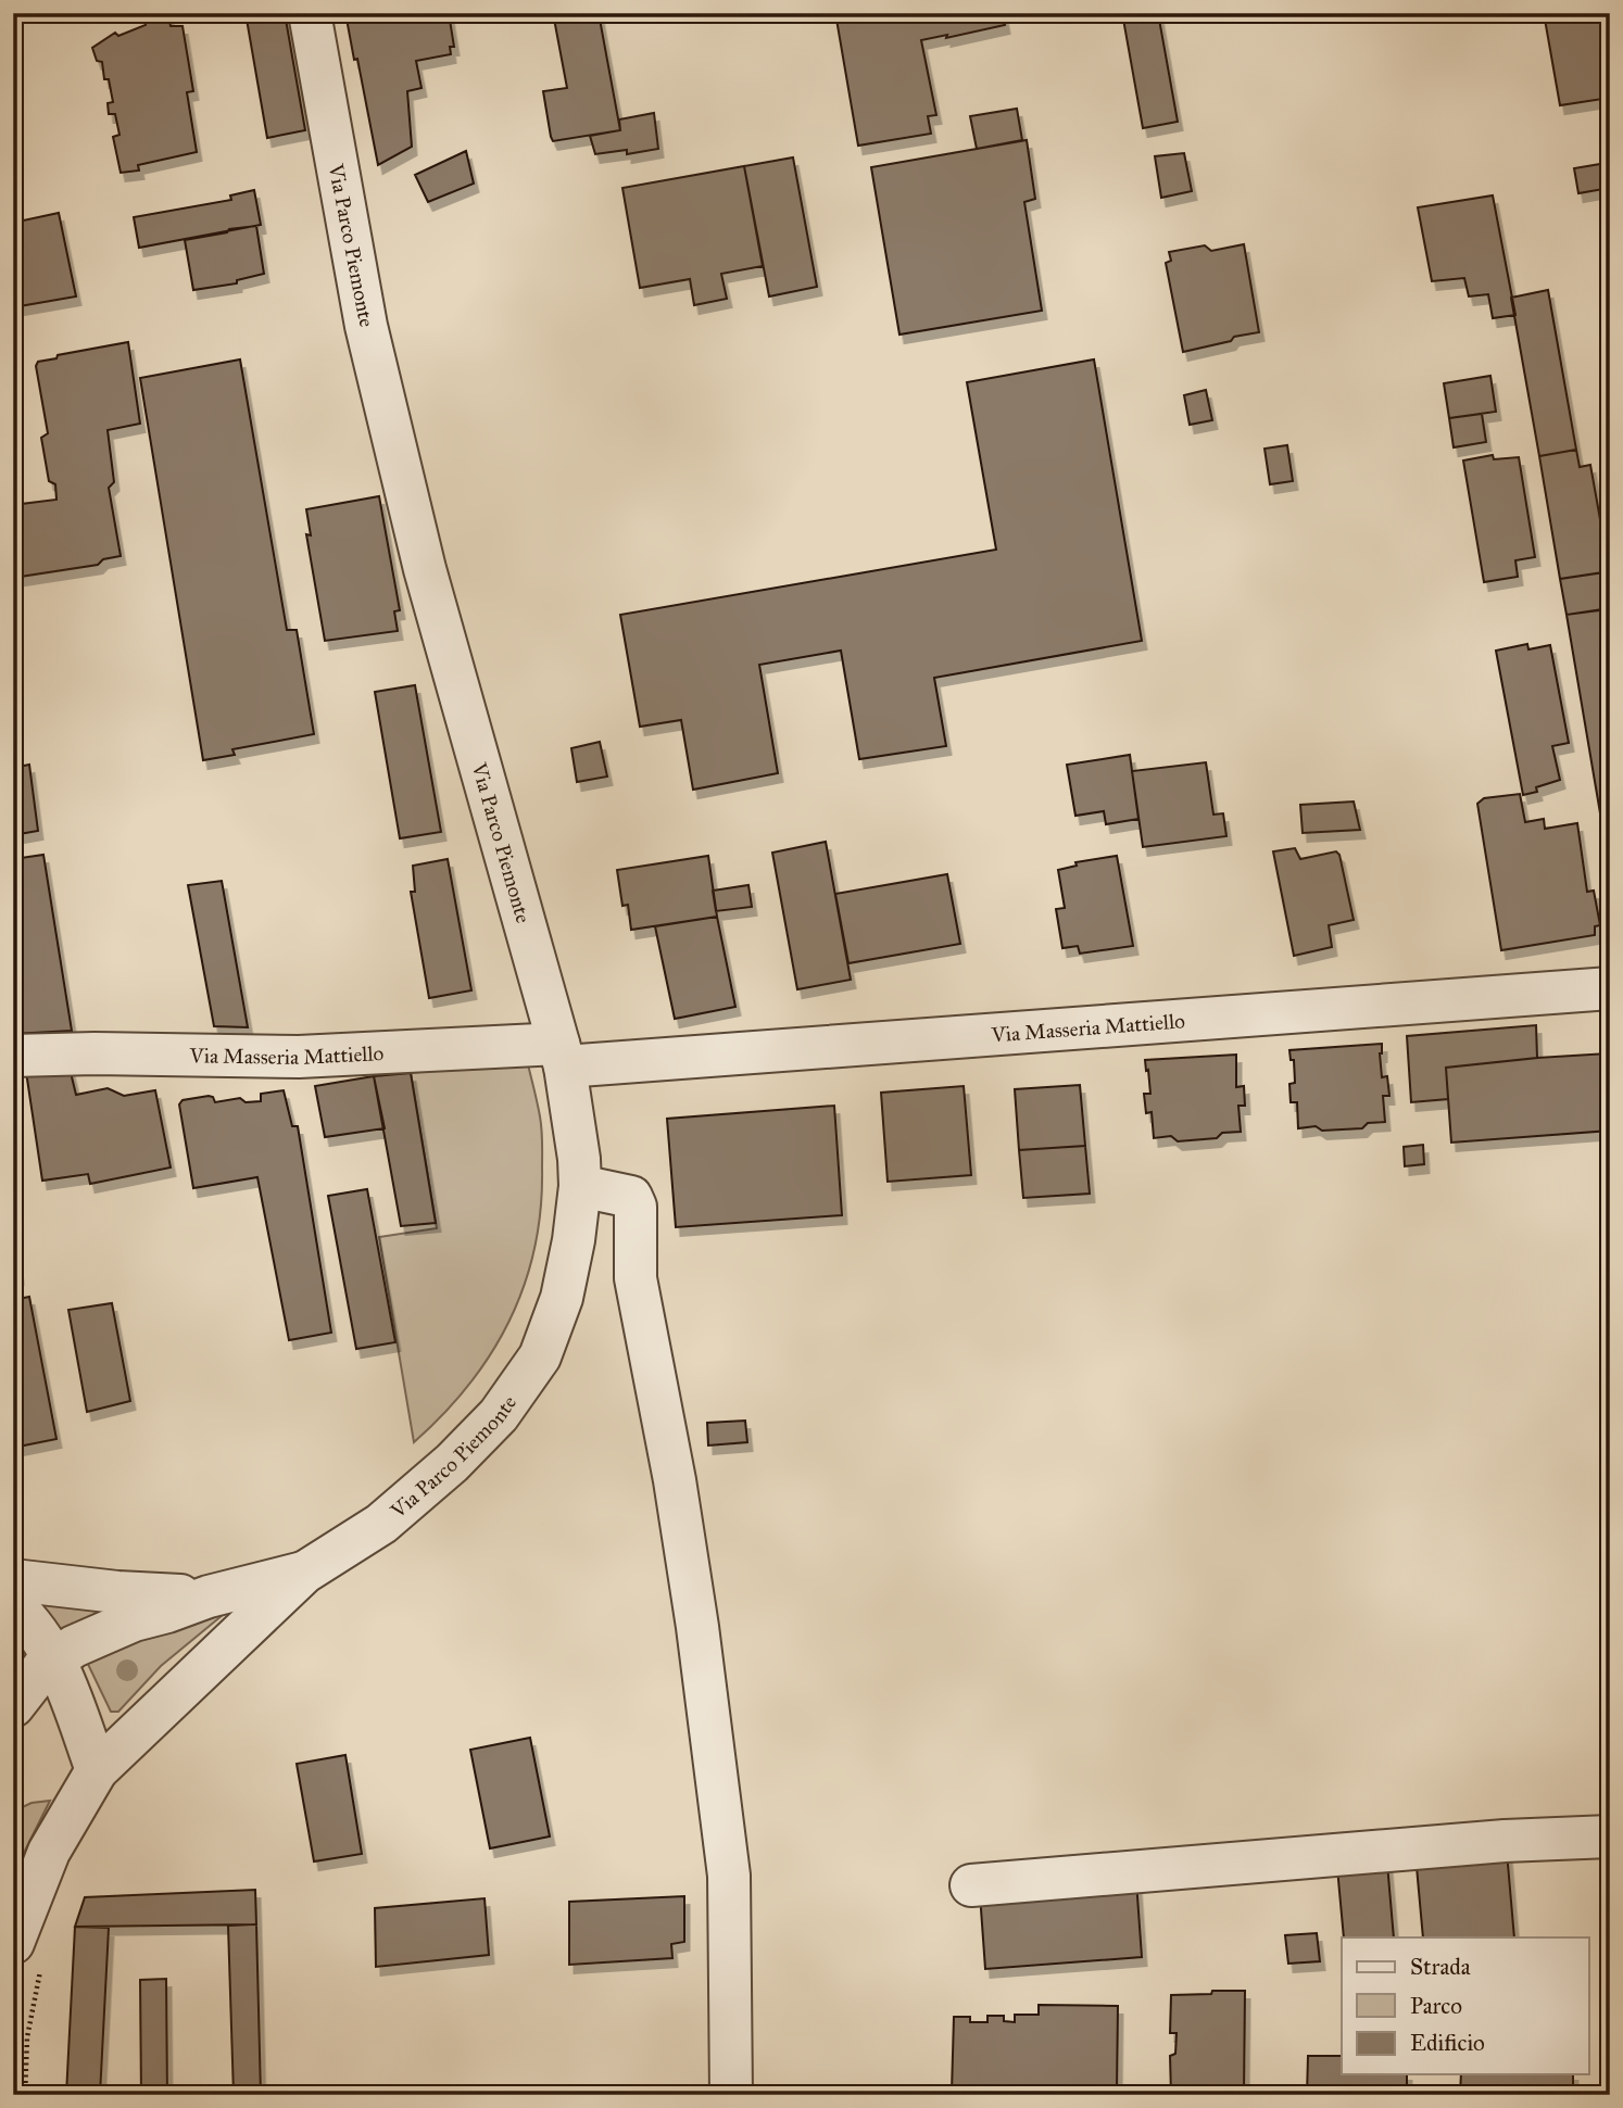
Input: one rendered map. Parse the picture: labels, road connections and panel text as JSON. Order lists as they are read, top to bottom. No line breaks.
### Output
{"streets":{"street":["Via Parco Piemonte","Via Masseria Mattiello"]},"crossings":[["Via Parco Piemonte","Via Masseria Mattiello"]],"legend":["Strada","Parco","Edificio"]}
